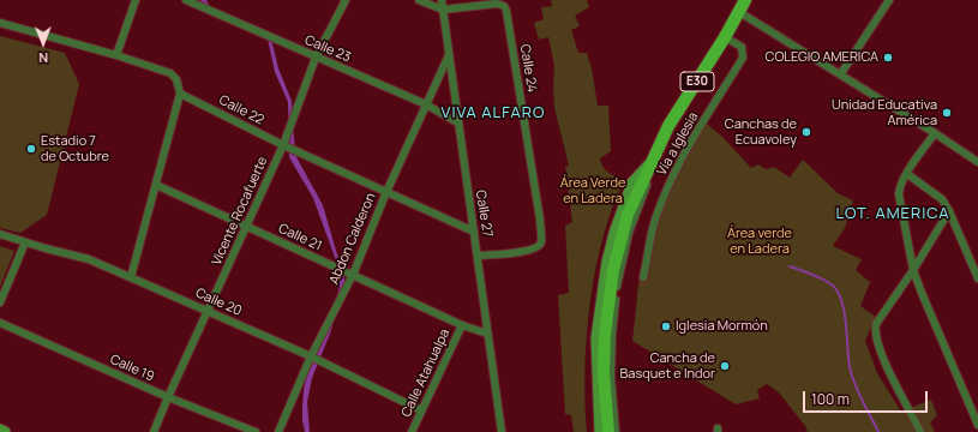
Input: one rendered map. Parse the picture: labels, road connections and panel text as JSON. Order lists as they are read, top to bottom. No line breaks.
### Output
{"streets":{"main road":["E30"],"street":["Calle 23","Calle 24","Calle 22","Vía a Iglesia","Vicente Rocafuerte","Calle 27","Calle 21","Abdon Calderon","Calle 20","Calle 19","Calle Atahualpa"]},"crossings":[["Calle 23","Vicente Rocafuerte"],["Calle 23","Calle 27"],["Calle 23","Abdon Calderon"],["Calle 24","Calle 27"],["E30","Vía a Iglesia"],["Calle 22","Vicente Rocafuerte"],["Calle 22","Calle 27"],["Calle 22","Abdon Calderon"],["Vicente Rocafuerte","Calle 21"],["Vicente Rocafuerte","Calle 20"],["Vicente Rocafuerte","Calle 19"],["Calle 27","Calle 21"],["Calle 27","Abdon Calderon"],["Calle 21","Abdon Calderon"],["Calle 21","Calle Atahualpa"],["Abdon Calderon","Calle 20"],["Calle 20","Calle Atahualpa"]],"districts":["VIVA ALFARO","LOT. AMERICA"],"parks":["Área Verde en Ladera","Área verde en Ladera"],"places":["COLEGIO AMERICA","Unidad Educativa América","Canchas de Ecuavoley","Estadio 7 de Octubre","Iglesia Mormón","Cancha de Basquet e Indor"],"scale_bar":"100 m","north":"bottom"}
